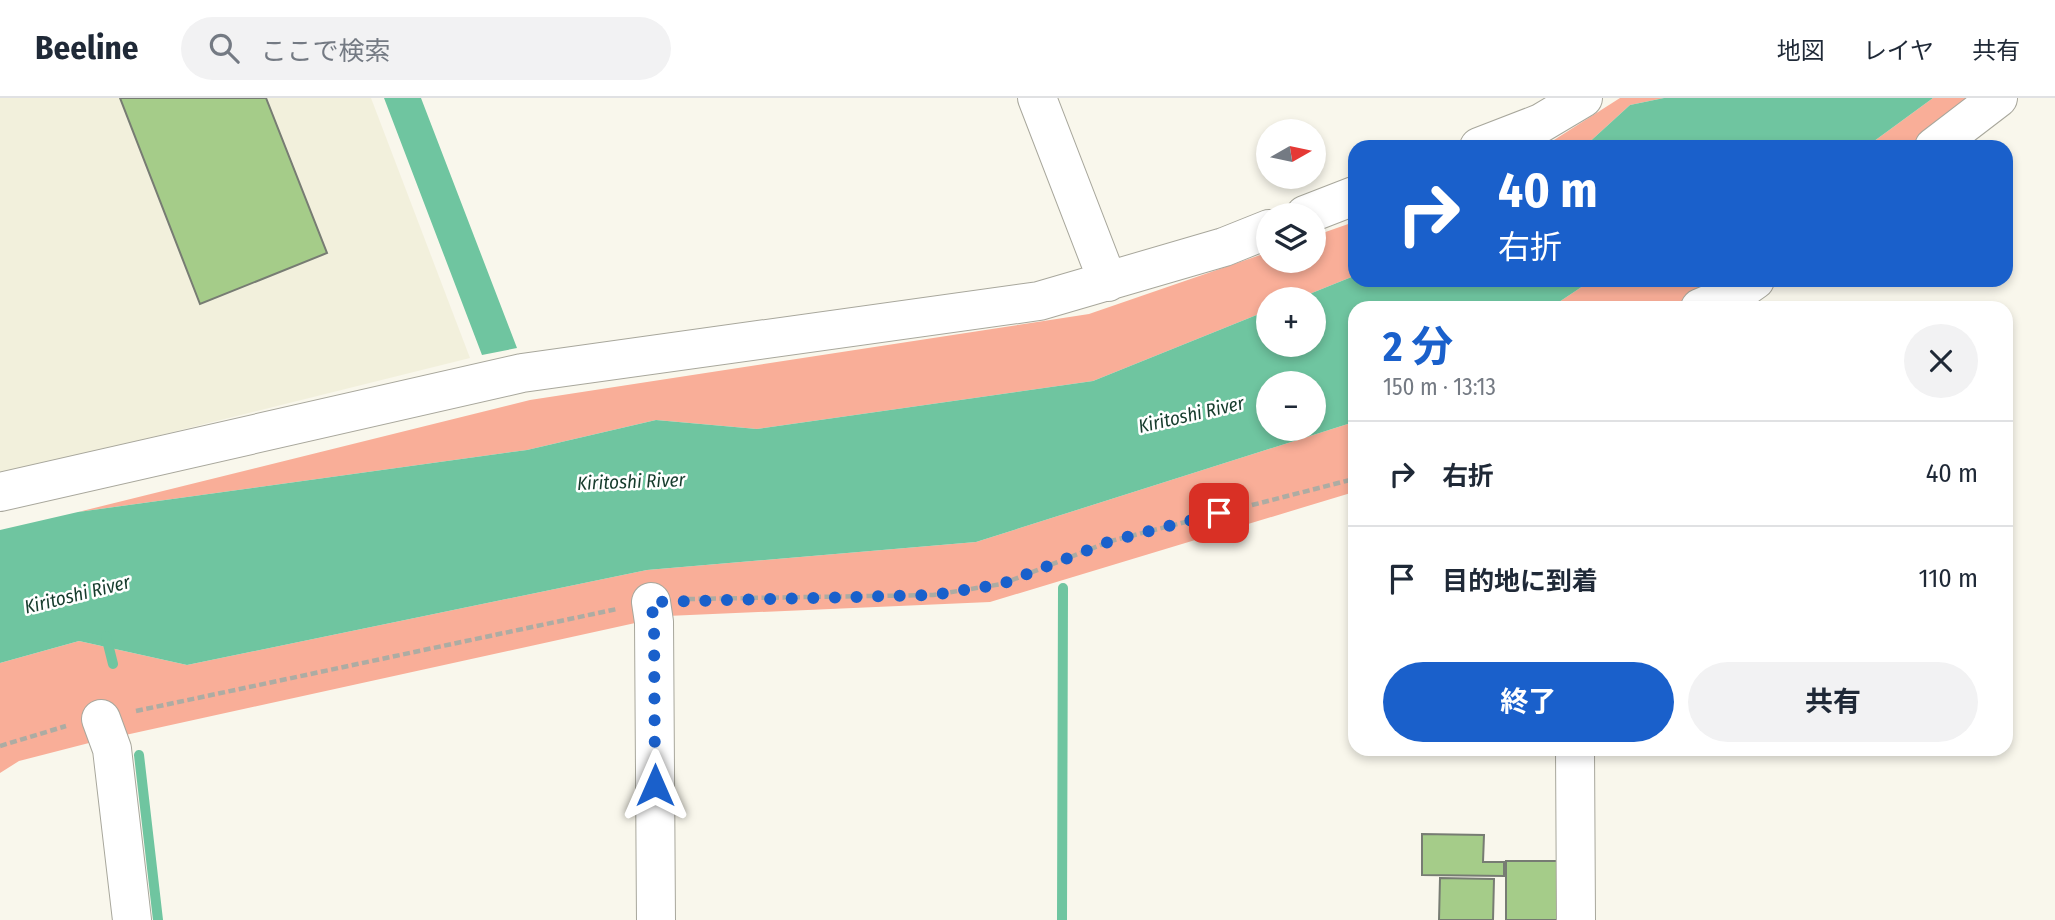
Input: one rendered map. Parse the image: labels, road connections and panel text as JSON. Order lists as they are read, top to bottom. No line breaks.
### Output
{"water":["Kiritoshi River"],"north":"right","page":{"header":"Beeline","search":"ここで検索","nav":["地図","レイヤ","共有"],"map_buttons":["+","−"],"turn":["40 m","右折"],"heading":["2 分","150 m · 13:13"],"list":[{"name":"右折","value":"40 m"},{"name":"目的地に到着","value":"110 m"}],"buttons":["終了","共有"]}}
